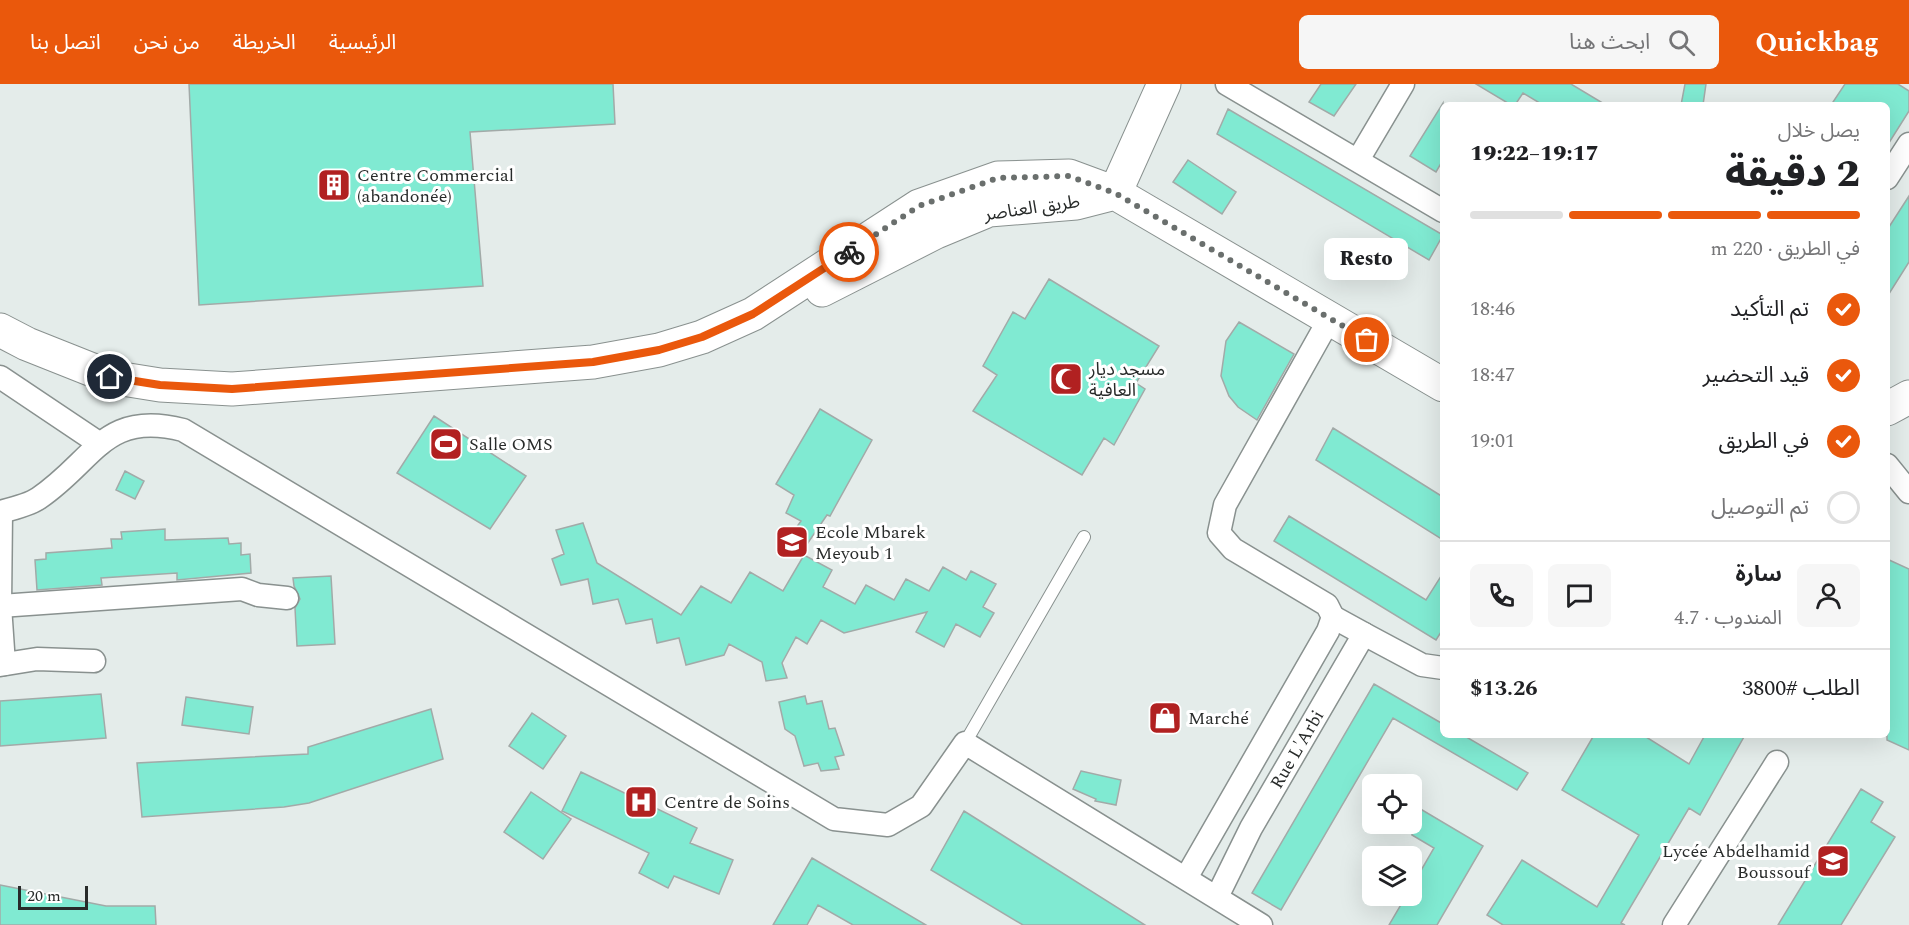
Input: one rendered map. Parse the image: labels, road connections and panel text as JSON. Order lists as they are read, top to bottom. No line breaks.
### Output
{"streets":{"main road":["طريق العناصر"],"street":["Rue L'Arbi"]},"places":{"building":["Centre Commercial (abandonée)"],"other":["Resto"],"mosque":["مسجد ديار العافية"],"sports":["Salle OMS"],"school or university":["Ecole Mbarek Meyoub 1","Lycée Abdelhamid Boussouf"],"shop":["Marché"],"hospital":["Centre de Soins"]},"scale_bar":"20 m","page":{"header":"Quickbag","search":"ابحث هنا","nav":["الرئيسية","الخريطة","من نحن","اتصل بنا"],"heading":["2 دقيقة","يصل خلال","19:17–19:22"],"panel":["سارة","المندوب · 4.7","الطلب #3800","$13.26"],"bar":"في الطريق · 220 m","bubble":"Resto","list":[["تم التأكيد","18:46"],["قيد التحضير","18:47"],["في الطريق","19:01"],"تم التوصيل"],"scale":"20 m"}}
